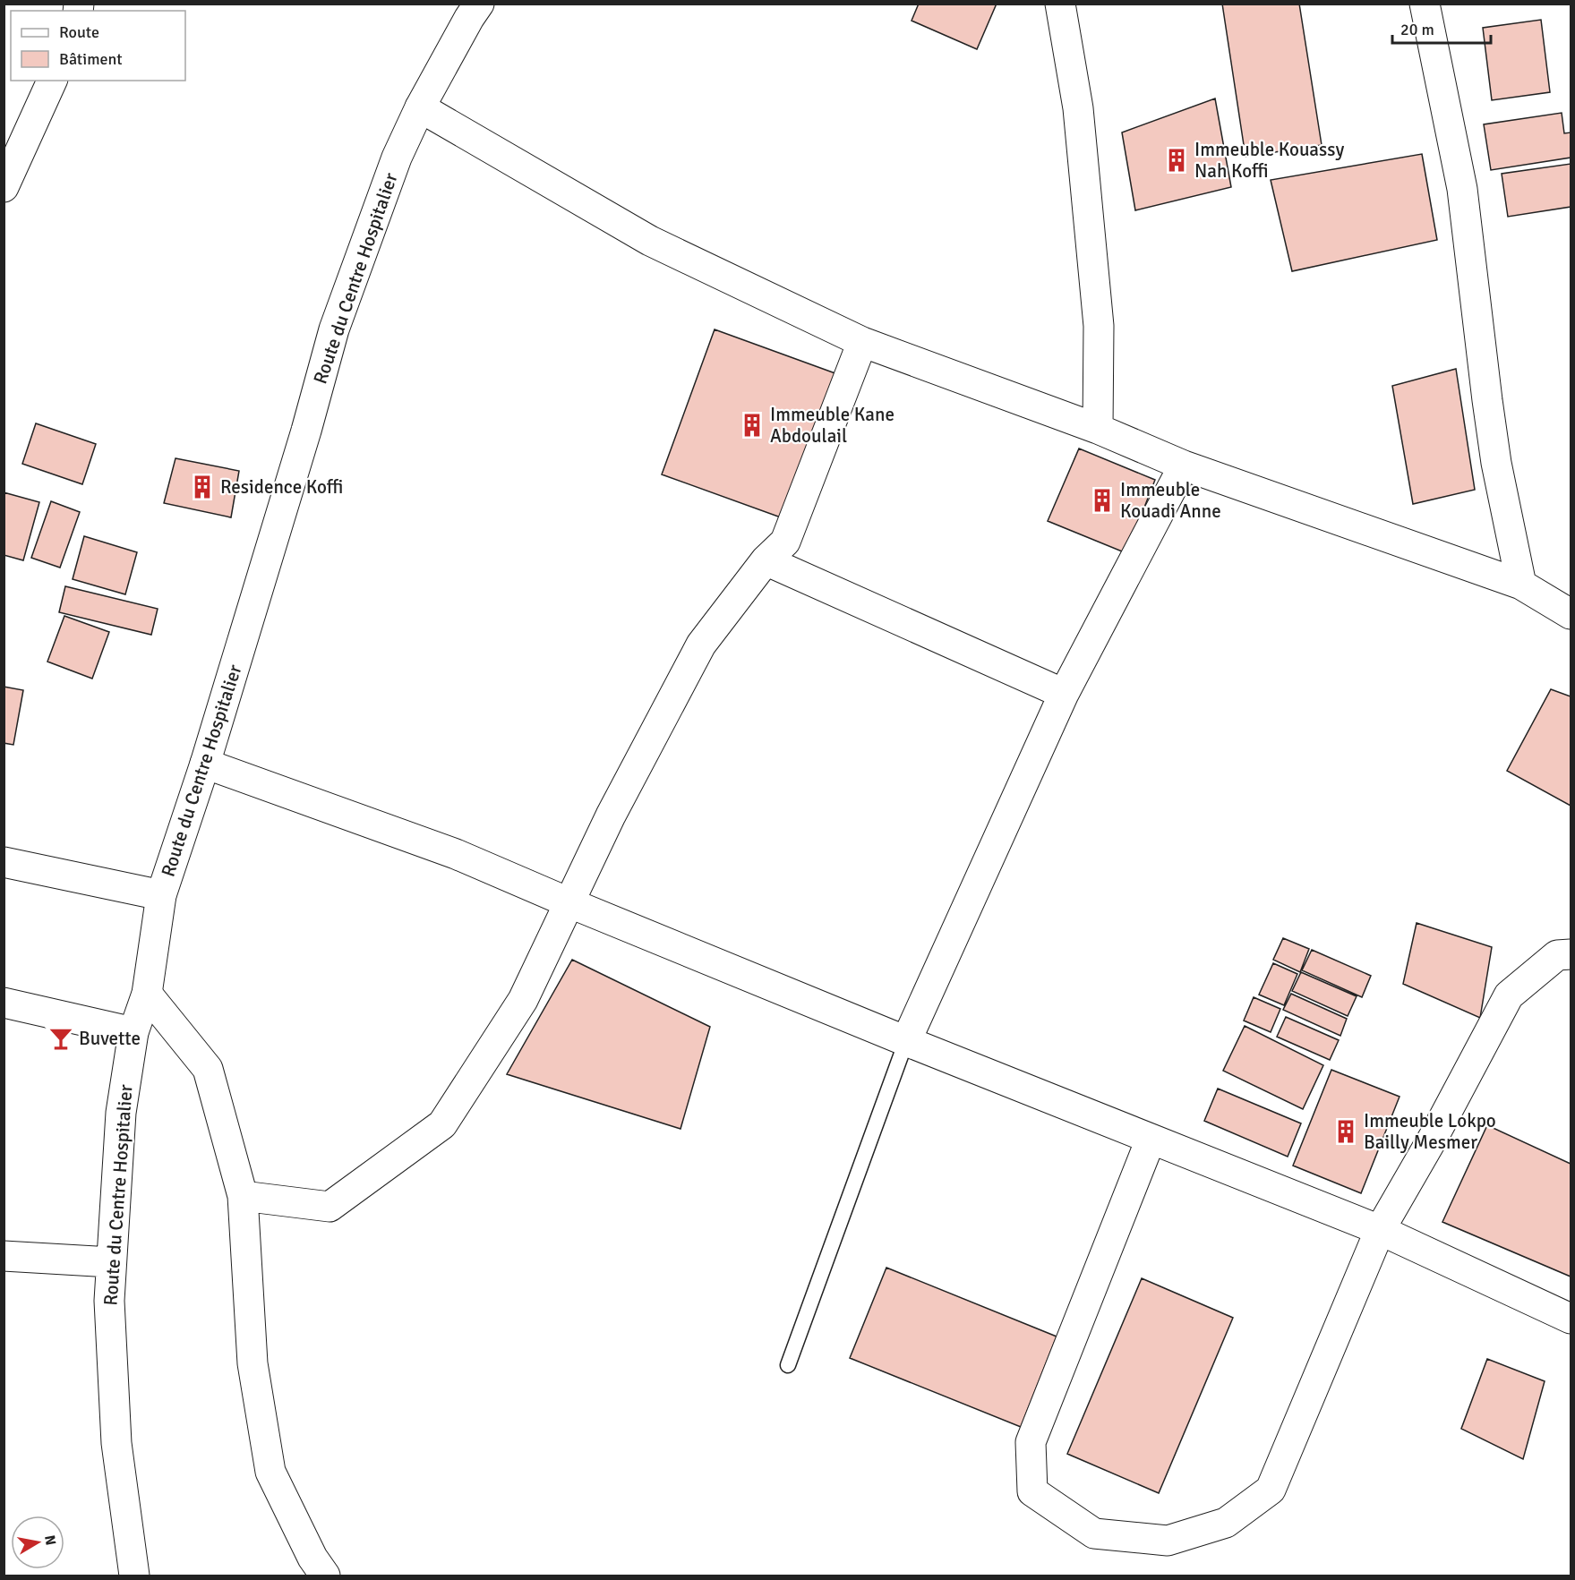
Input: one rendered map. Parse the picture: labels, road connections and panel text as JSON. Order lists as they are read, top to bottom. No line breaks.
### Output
{"streets":{"street":["Route du Centre Hospitalier"]},"places":{"building":["Immeuble Kouassy Nah Koffi","Immeuble Kane Abdoulail","Residence Koffi","Immeuble Kouadi Anne","Immeuble Lokpo Bailly Mesmer"],"bar":["Buvette"]},"legend":["Route","Bâtiment"],"scale_bar":"20 m","north":"right"}
